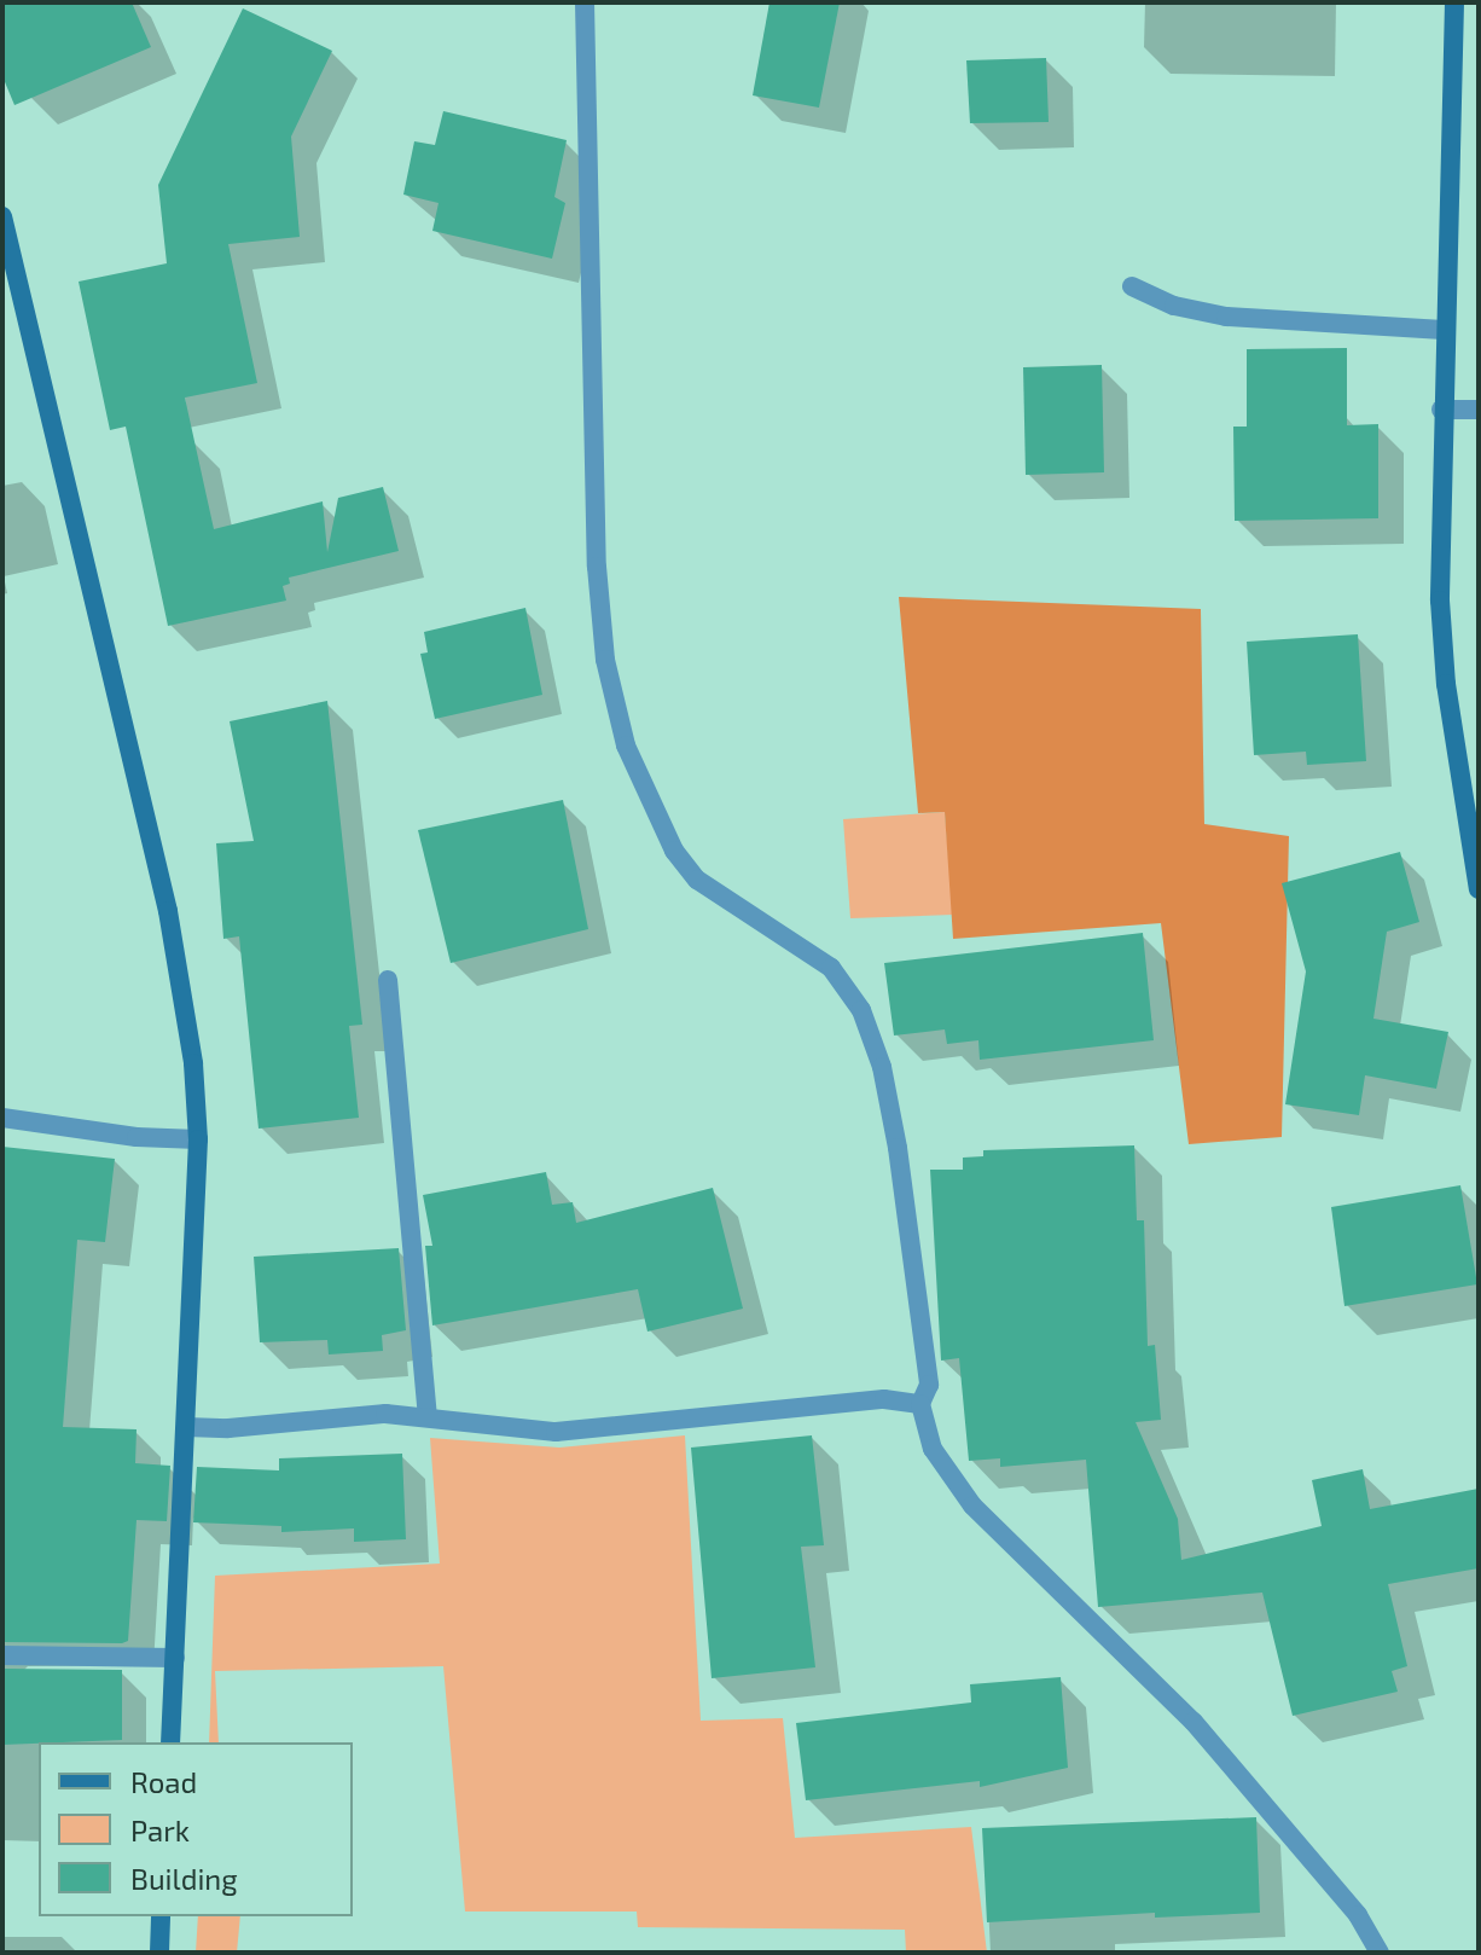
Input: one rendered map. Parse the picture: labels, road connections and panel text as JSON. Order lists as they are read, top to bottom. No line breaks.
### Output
{"legend":["Road","Park","Building"]}
